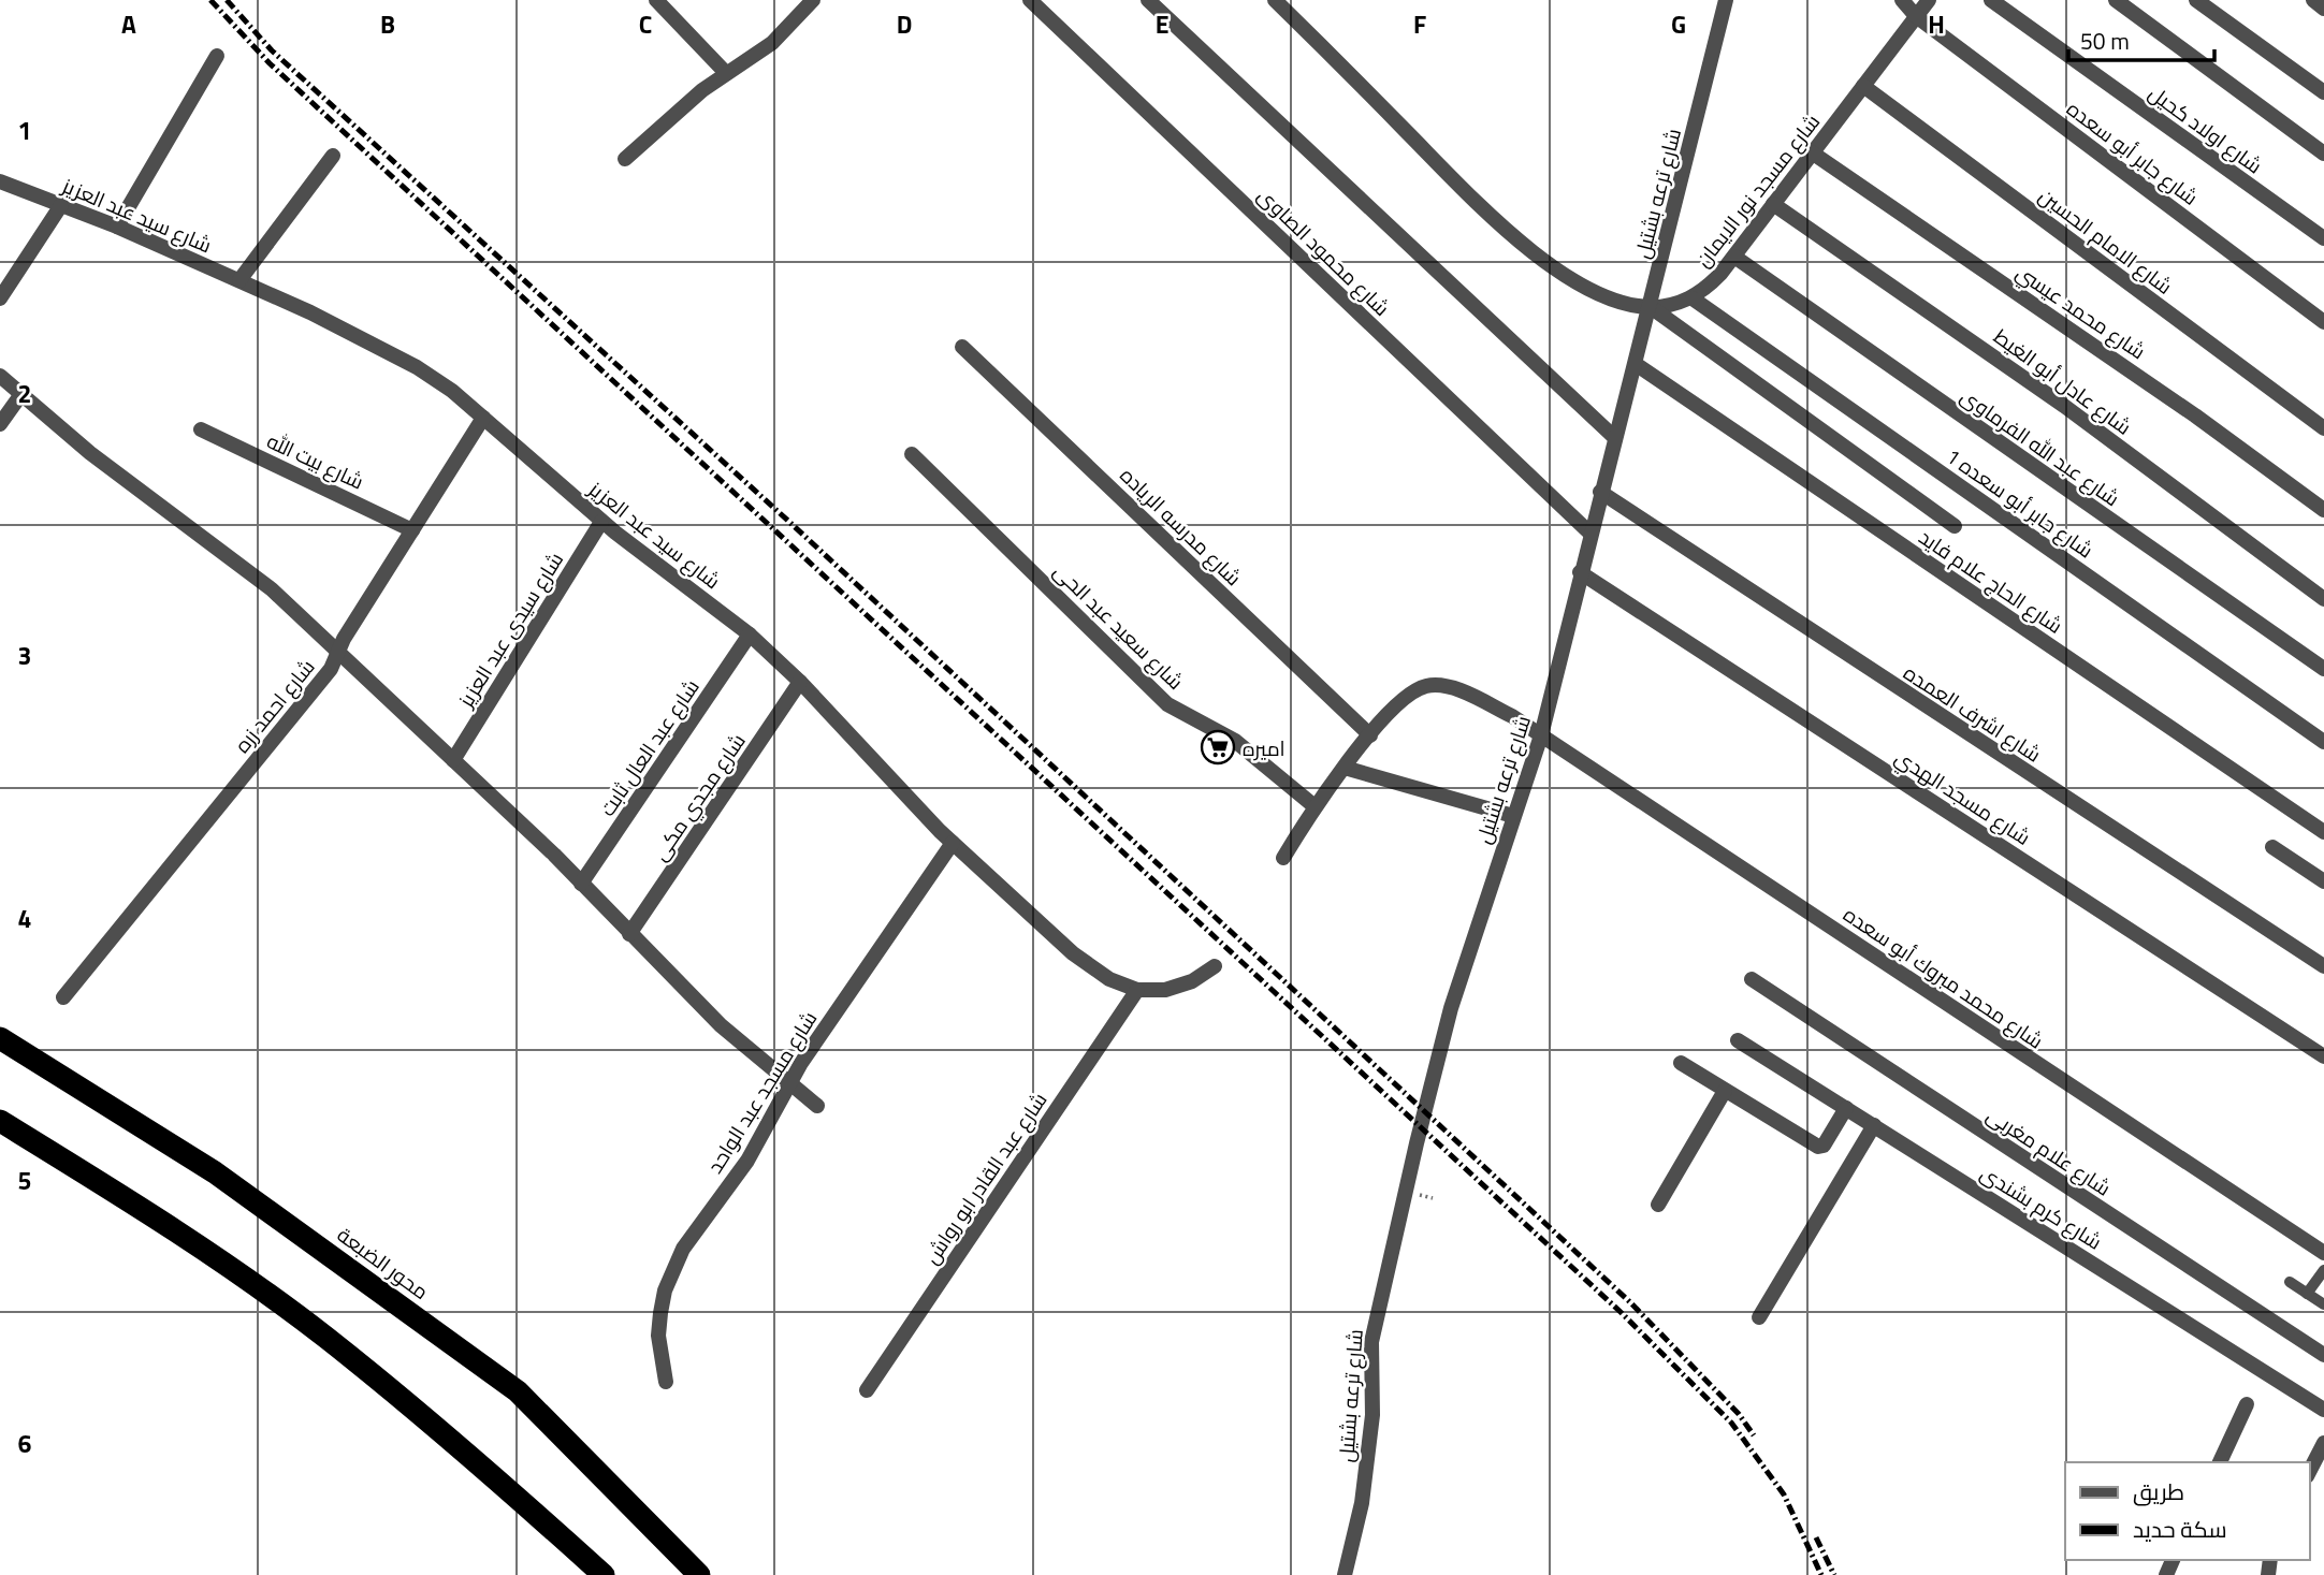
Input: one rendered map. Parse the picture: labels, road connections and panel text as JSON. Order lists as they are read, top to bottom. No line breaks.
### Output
{"streets":{"highway":["محور الضبعة"],"street":["شارع اولاد كحيل","شارع جابر أبو سعده","شارع مسجد نور الايمان","شارع ترعه بشتيل","شارع سيد عبد العزيز","شارع الامام الحسين","شارع محمود الصاوى","شارع محمد عيسي","شارع عادل أبو الغيط","شارع عبد الله الفرماوى","شارع بيت الله","شارع جابر أبو سعده 1","شارع مدرسه الرياده","شارع الحاج علام فايد","شارع سعيد عبد الحى","شارع سيدى عبد العزيز","شارع احمد زره","شارع اشرف العمده","شارع عبد العال ثابت","شارع مجدي مكى","شارع مسجد الهدي","شارع محمد مبروك أبو سعده","شارع مسجد عبد الواحد","شارع علام مغربى","شارع عبد القادر ابو رواش","شارع كرم بشندى"]},"crossings":[["شارع جابر أبو سعده","شارع مسجد نور الايمان"],["شارع مسجد نور الايمان","شارع الامام الحسين"],["شارع مسجد نور الايمان","شارع محمد عيسي"],["شارع مسجد نور الايمان","شارع عادل أبو الغيط"],["شارع مسجد نور الايمان","شارع عبد الله الفرماوى"],["شارع مسجد نور الايمان","شارع جابر أبو سعده 1"],["شارع ترعه بشتيل","شارع محمود الصاوى"],["شارع ترعه بشتيل","شارع الحاج علام فايد"],["شارع ترعه بشتيل","شارع اشرف العمده"],["شارع ترعه بشتيل","شارع مسجد الهدي"],["شارع ترعه بشتيل","شارع محمد مبروك أبو سعده"],["شارع سيد عبد العزيز","شارع سيدى عبد العزيز"],["شارع سيد عبد العزيز","شارع احمد زره"],["شارع سيد عبد العزيز","شارع عبد العال ثابت"],["شارع سيد عبد العزيز","شارع مجدي مكى"],["شارع سيد عبد العزيز","شارع مسجد عبد الواحد"],["شارع سيد عبد العزيز","شارع عبد القادر ابو رواش"],["شارع بيت الله","شارع احمد زره"]],"places":{"supermarket":["اميره"]},"legend":["طريق","سكة حديد"],"scale_bar":"50 m","grid":{"columns":["A","B","C","D","E","F","G","H"],"rows":["1","2","3","4","5","6"]}}
